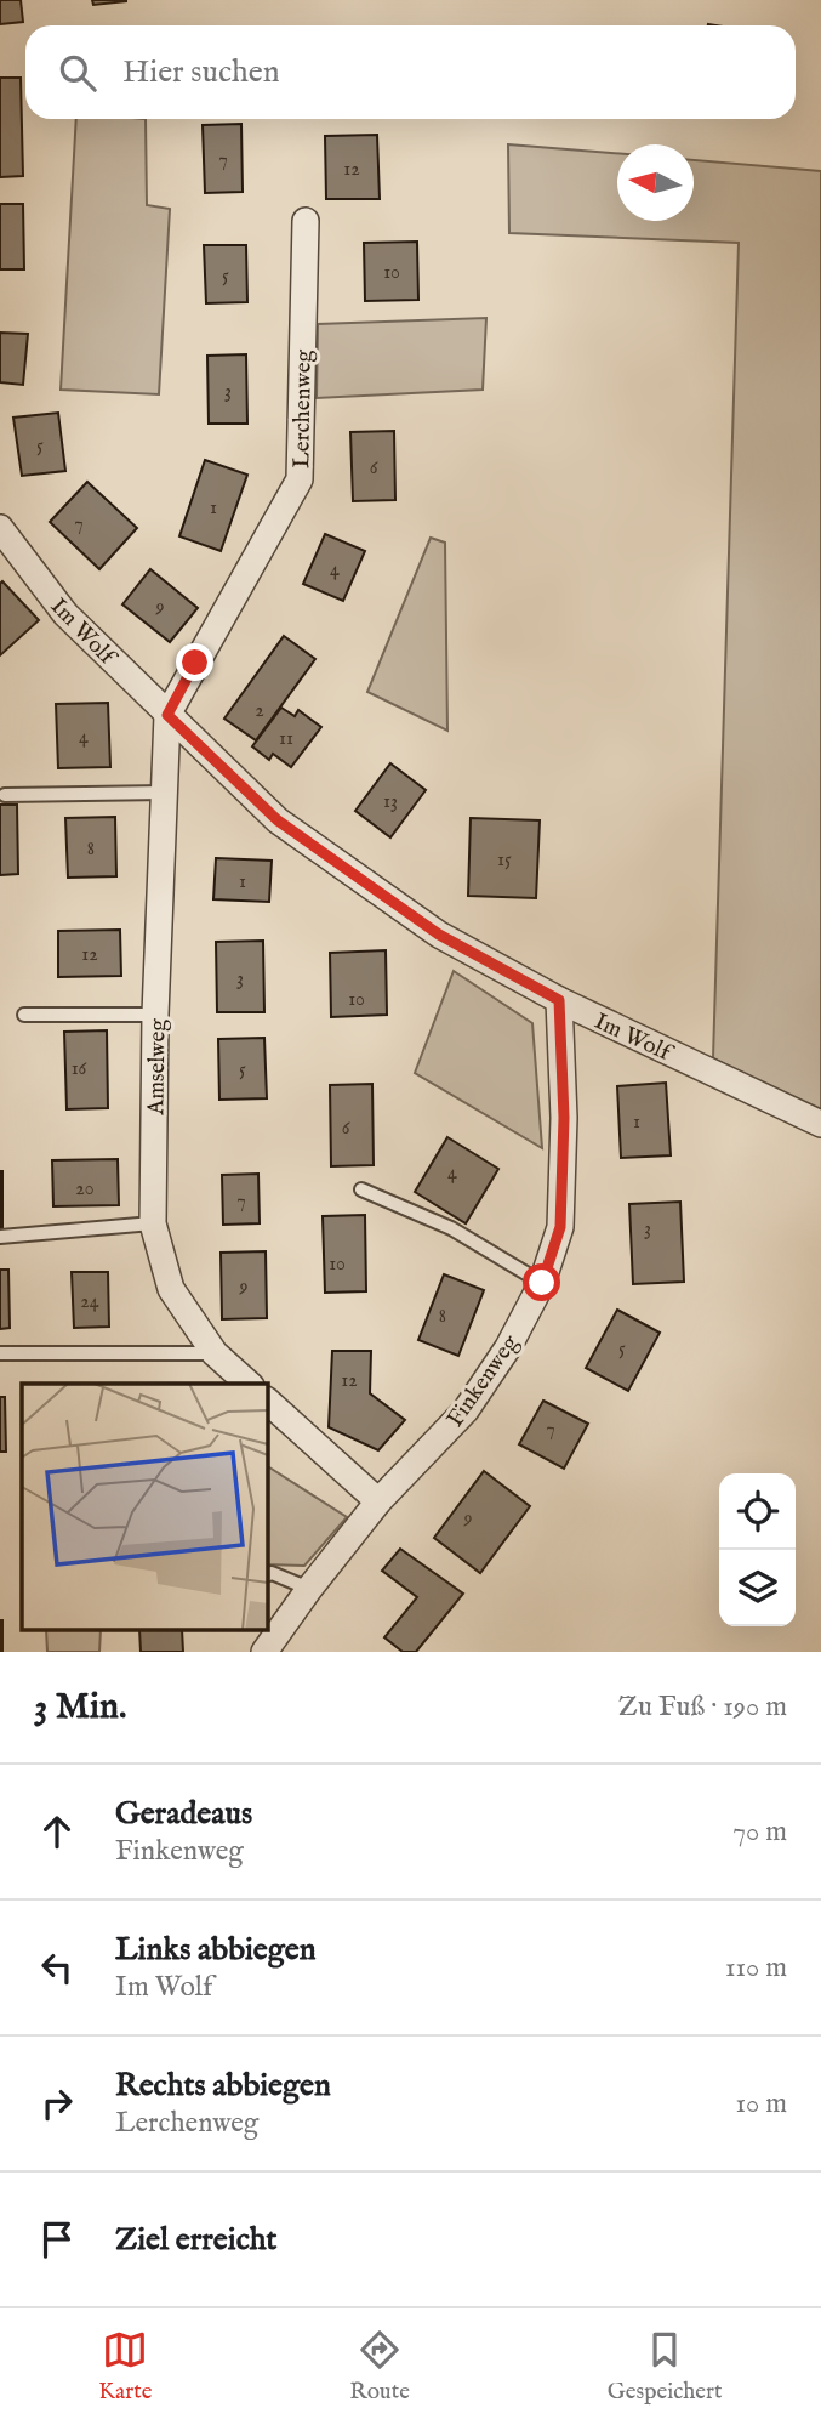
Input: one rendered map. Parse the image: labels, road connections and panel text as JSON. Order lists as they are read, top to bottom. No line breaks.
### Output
{"streets":{"street":["Lerchenweg","Im Wolf","Amselweg","Finkenweg"]},"crossings":[["Lerchenweg","Im Wolf"],["Lerchenweg","Amselweg"],["Im Wolf","Amselweg"],["Im Wolf","Finkenweg"]],"house_numbers":["7","12","10","5","3","5","6","1","7","4","9","2","4","11","13","8","15","1","12","3","10","16","5","1","6","4","20","7","3","10","9","24","8","5","12","7","9"],"north":"left","page":{"search":"Hier suchen","heading":["3 Min.","Zu Fuß · 190 m"],"list":[["Geradeaus","Finkenweg","70 m"],["Links abbiegen","Im Wolf","110 m"],["Rechts abbiegen","Lerchenweg","10 m"],"Ziel erreicht"],"nav":["Karte","Route","Gespeichert"]}}
